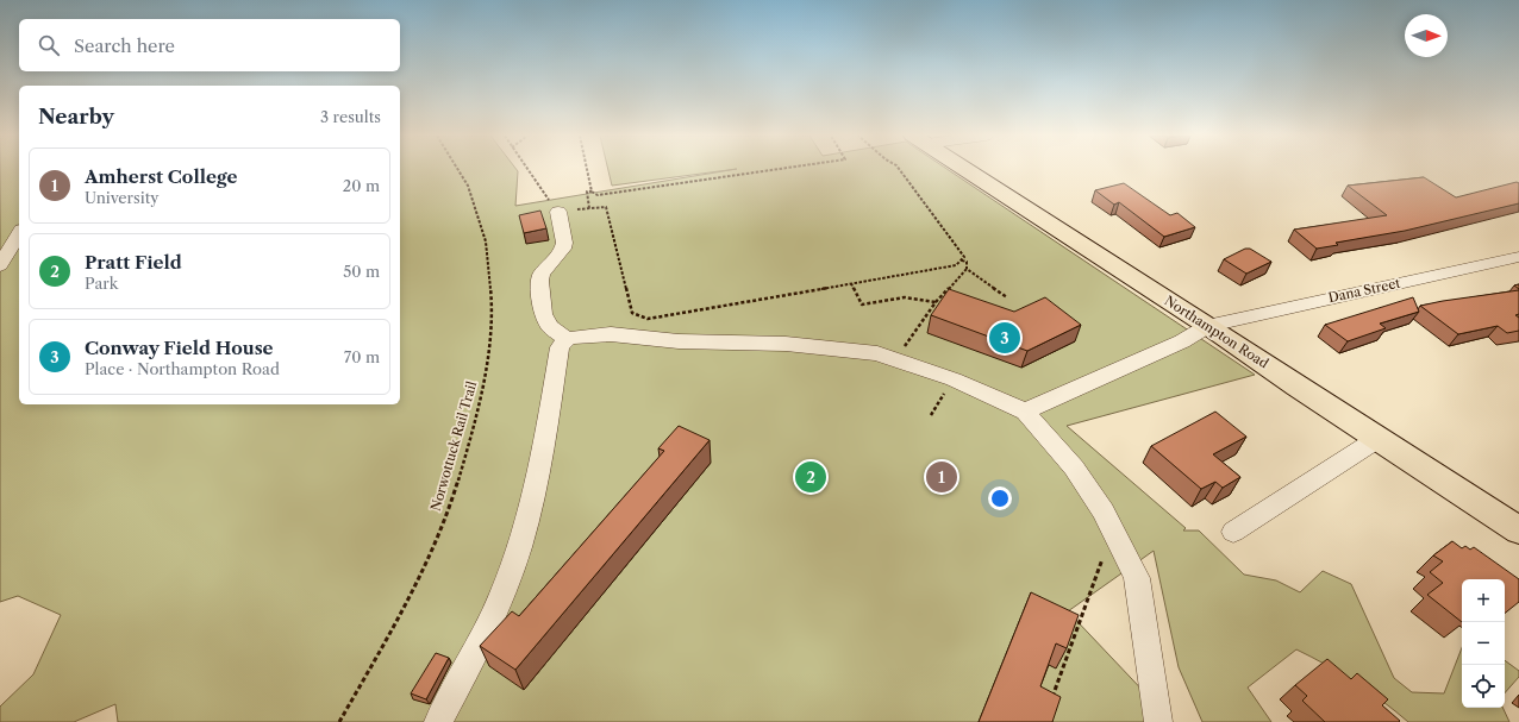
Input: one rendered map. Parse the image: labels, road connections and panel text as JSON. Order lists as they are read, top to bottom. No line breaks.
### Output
{"streets":{"highway":["Northampton Road"],"street":["Dana Street"],"path":["Norwottuck Rail Trail"]},"crossings":[["Dana Street","Northampton Road"]],"north":"right","page":{"search":"Search here","heading":["Nearby","3 results"],"list":[{"mark":"1","name":"Amherst College","note":"University","value":"20 m"},{"mark":"2","name":"Pratt Field","note":"Park","value":"50 m"},{"mark":"3","name":"Conway Field House","note":"Place · Northampton Road","value":"70 m"}],"pins":["3","1","2"],"map_buttons":["+","−"]}}
